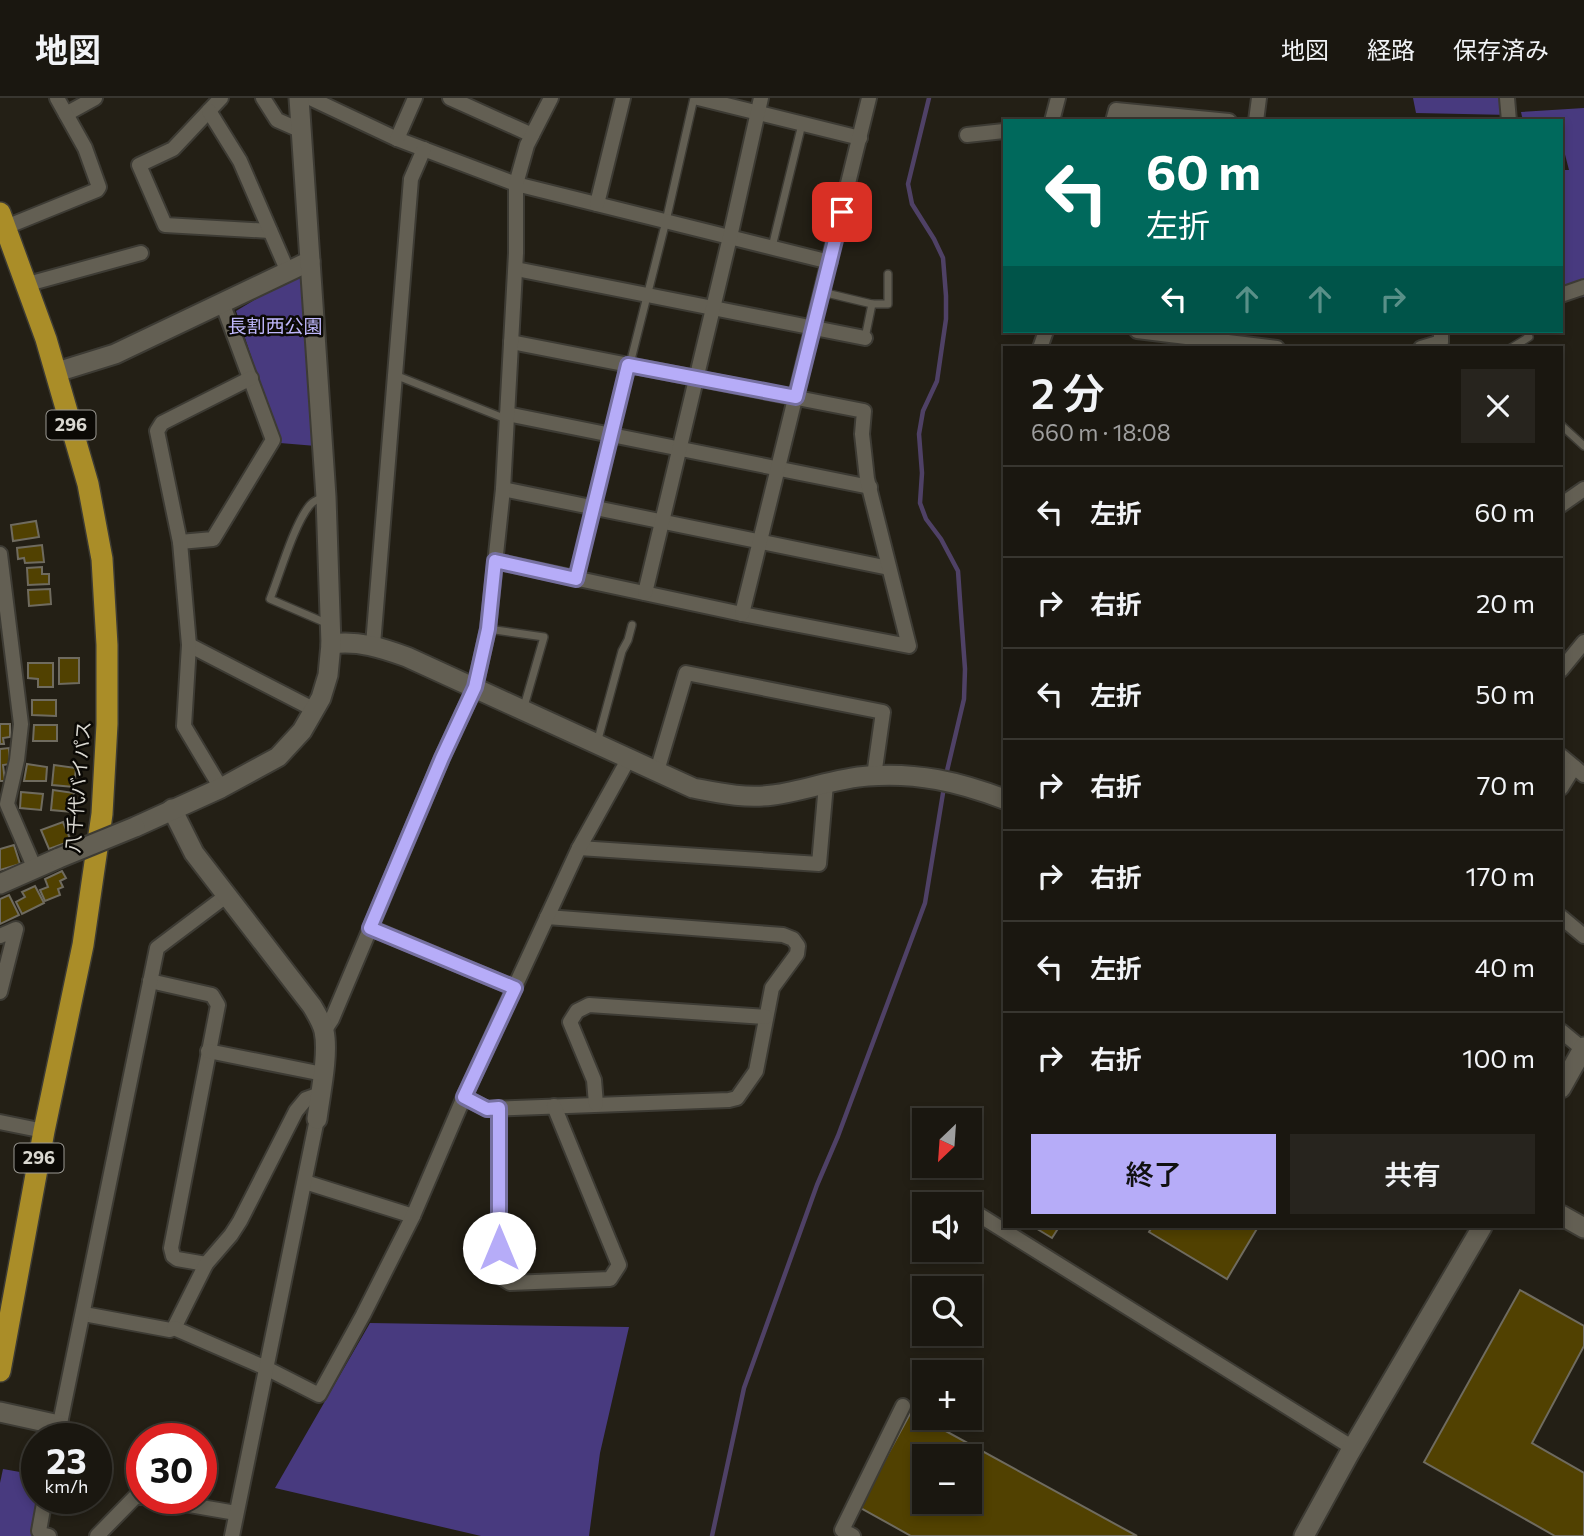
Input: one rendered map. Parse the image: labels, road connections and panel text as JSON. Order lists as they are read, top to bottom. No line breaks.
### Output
{"streets":{"highway":["296","八千代バイパス"]},"parks":["長割西公園"],"north":"bottom left","page":{"header":"地図","nav":["地図","経路","保存済み"],"turn":["60 m","左折"],"heading":["2 分","660 m · 18:08"],"list":[{"name":"左折","value":"60 m"},{"name":"右折","value":"20 m"},{"name":"左折","value":"50 m"},{"name":"右折","value":"70 m"},{"name":"右折","value":"170 m"},{"name":"左折","value":"40 m"},{"name":"右折","value":"100 m"}],"map_buttons":["+","−"],"buttons":["終了","共有"],"speed":"23 km/h","limit":"30"}}
